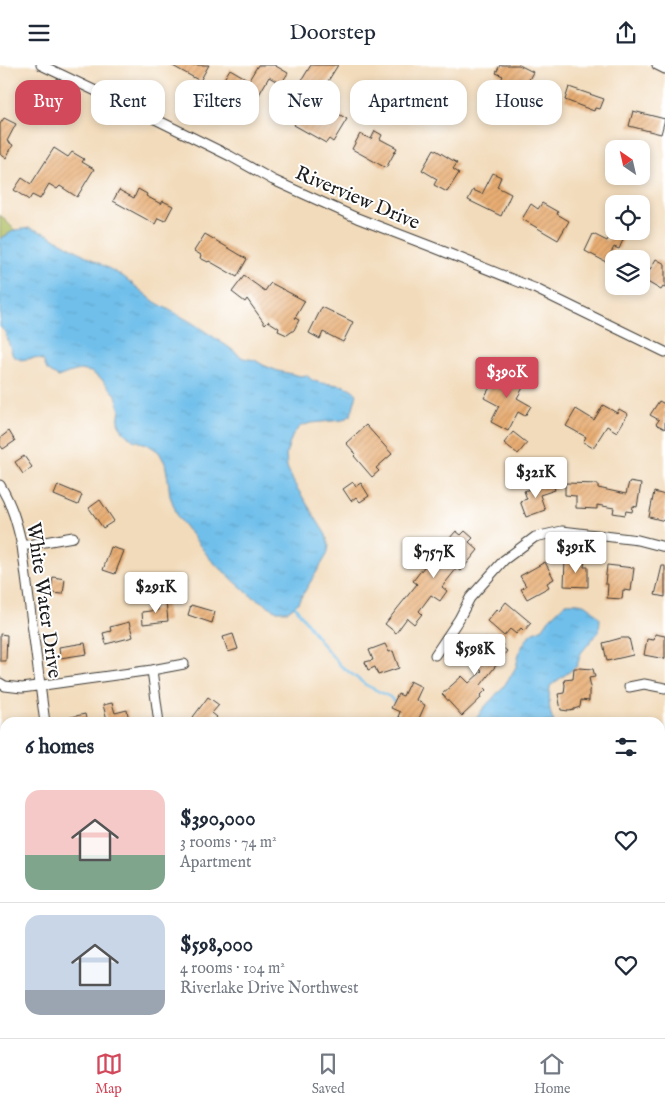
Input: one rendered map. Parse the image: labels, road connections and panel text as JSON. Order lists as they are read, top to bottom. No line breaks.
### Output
{"streets":{"street":["Riverview Drive","White Water Drive"]},"north":"top left","page":{"header":"Doorstep","chip":["Buy","Rent","Filters","New","Apartment","House"],"price":["$390K","$321K","$391K","$757K","$291K","$598K"],"heading":"6 homes","list":[{"name":"$390,000","note":"3 rooms · 74 m² · Apartment"},{"name":"$598,000","note":"4 rooms · 104 m² · Riverlake Drive Northwest"}],"tabs":["Map","Saved","Home"]}}
